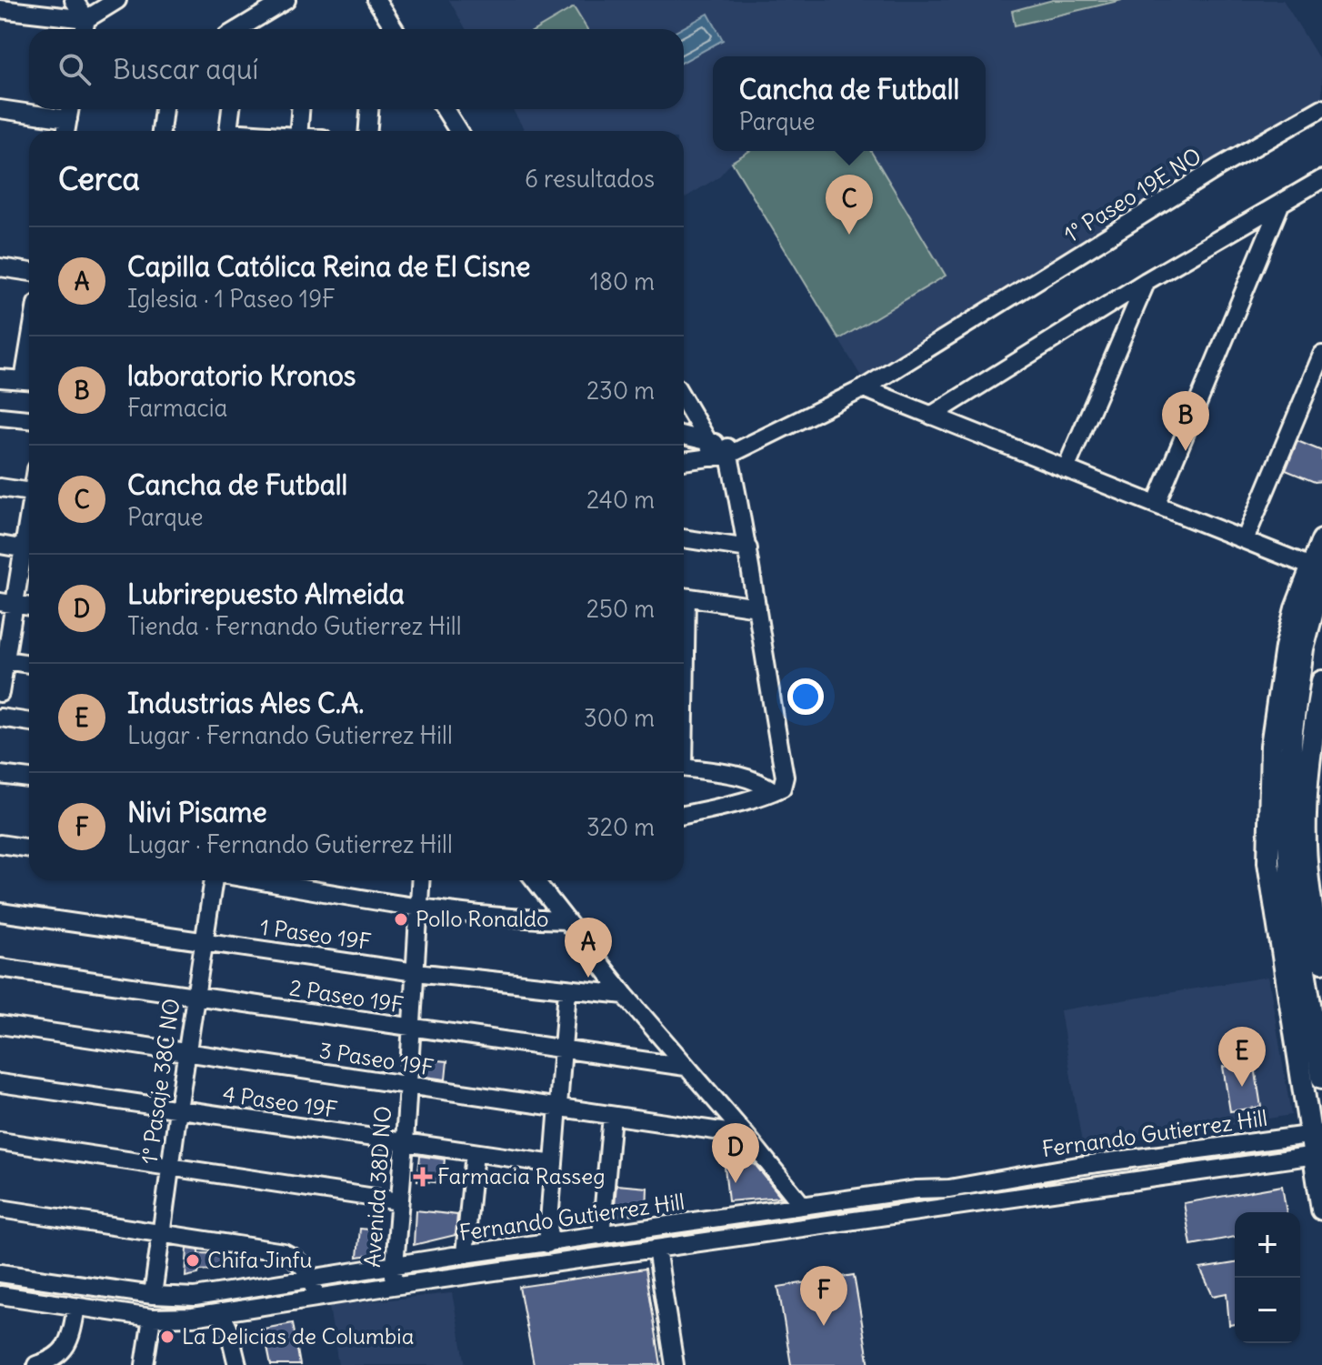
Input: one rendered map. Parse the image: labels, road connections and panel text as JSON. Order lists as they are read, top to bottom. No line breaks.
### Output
{"streets":{"street":["1° Paseo 19E NO","1 Paseo 19F","2 Paseo 19F","3 Paseo 19F","1° Pasaje 38C NO","4 Paseo 19F","Fernando Gutierrez Hill","Avenida 38D NO"]},"crossings":[["1 Paseo 19F","1° Pasaje 38C NO"],["1 Paseo 19F","Avenida 38D NO"],["2 Paseo 19F","1° Pasaje 38C NO"],["2 Paseo 19F","Avenida 38D NO"],["3 Paseo 19F","1° Pasaje 38C NO"],["3 Paseo 19F","Avenida 38D NO"],["1° Pasaje 38C NO","4 Paseo 19F"],["1° Pasaje 38C NO","Fernando Gutierrez Hill"],["4 Paseo 19F","Avenida 38D NO"],["Fernando Gutierrez Hill","Avenida 38D NO"]],"places":{"other":["Pollo Ronaldo","Chifa Jinfu","La Delicias de Columbia"],"health":["Farmacia Rasseg"]},"page":{"search":"Buscar aquí","popup":["Cancha de Futball","Parque"],"heading":["Cerca","6 resultados"],"pins":["C","B","A","E","D","F"],"list":[{"mark":"A","name":"Capilla Católica Reina de El Cisne","note":"Iglesia · 1 Paseo 19F","value":"180 m"},{"mark":"B","name":"laboratorio Kronos","note":"Farmacia","value":"230 m"},{"mark":"C","name":"Cancha de Futball","note":"Parque","value":"240 m"},{"mark":"D","name":"Lubrirepuesto Almeida","note":"Tienda · Fernando Gutierrez Hill","value":"250 m"},{"mark":"E","name":"Industrias Ales C.A.","note":"Lugar · Fernando Gutierrez Hill","value":"300 m"},{"mark":"F","name":"Nivi Pisame","note":"Lugar · Fernando Gutierrez Hill","value":"320 m"}],"map_buttons":["+","−"]}}
